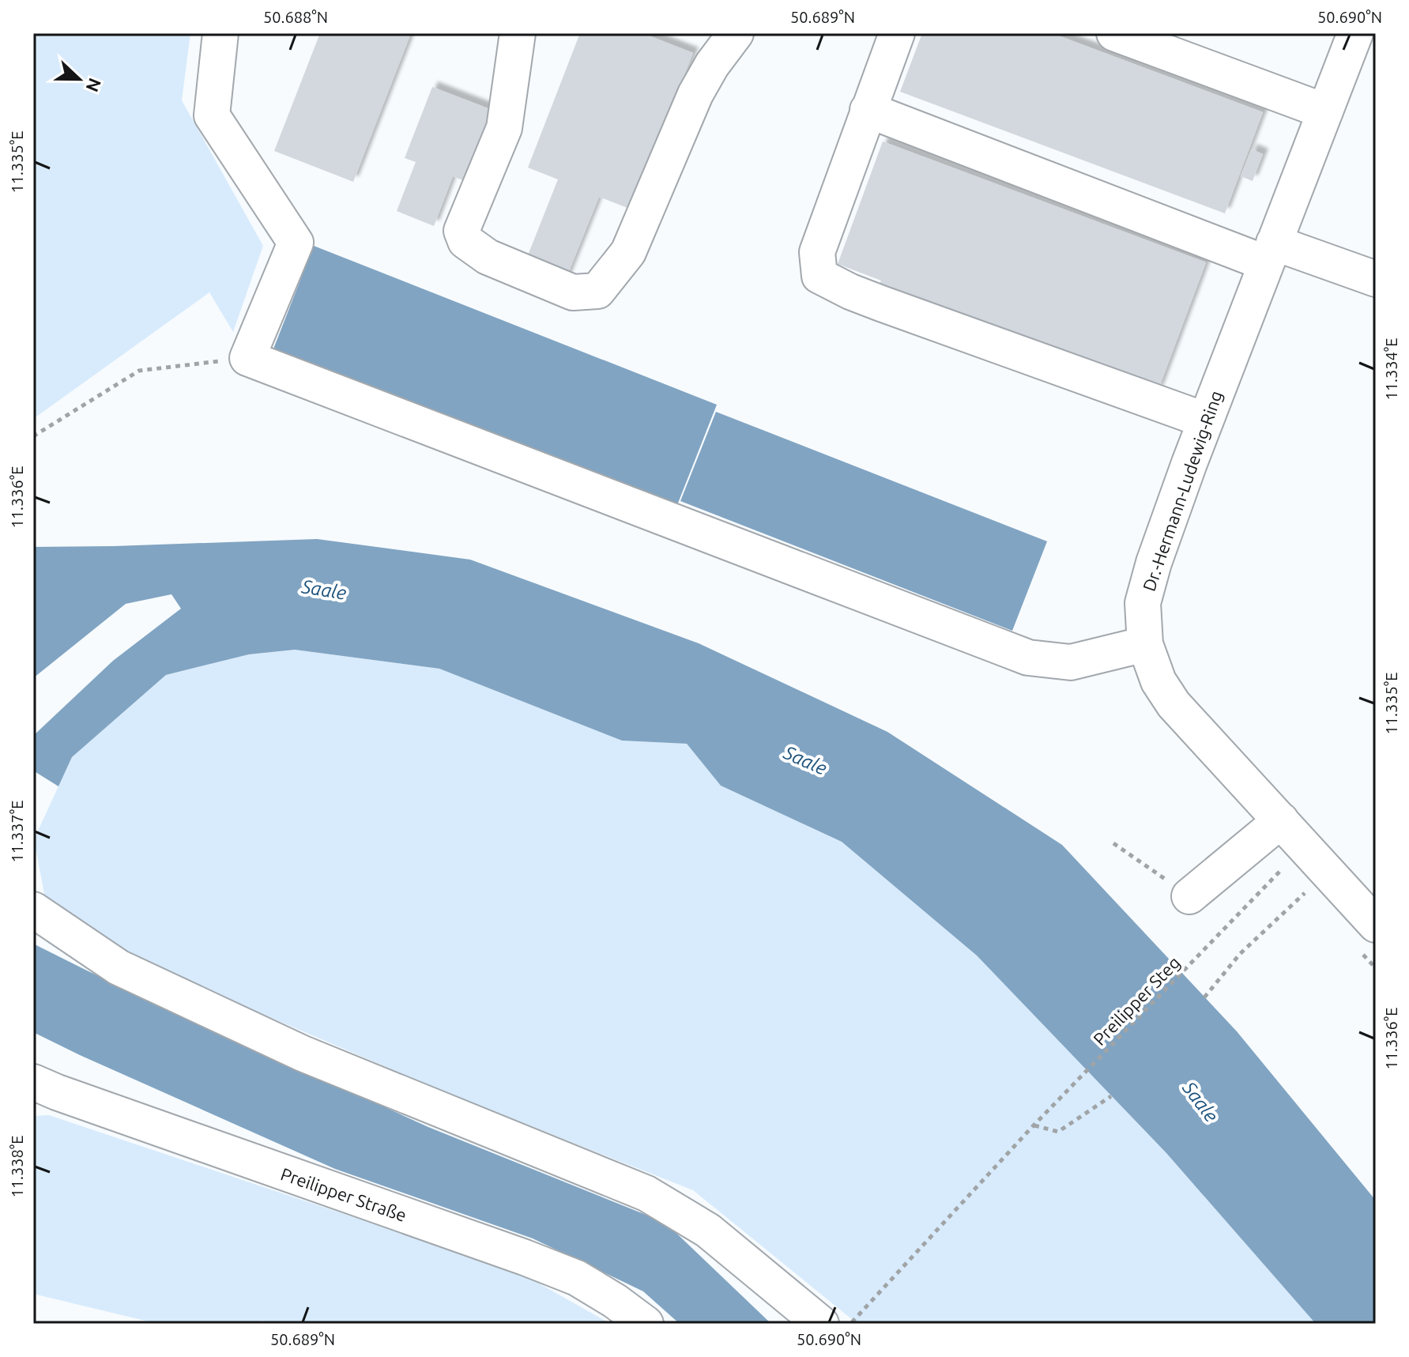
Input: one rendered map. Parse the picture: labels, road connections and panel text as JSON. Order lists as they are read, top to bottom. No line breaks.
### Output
{"streets":{"street":["Dr.-Hermann-Ludewig-Ring","Preilipper Straße"],"path":["Preilipper Steg"]},"water":["Saale"],"north":"right","coordinates":["50.688°N","50.689°N","50.690°N","11.335°E","11.334°E","11.336°E","11.337°E","11.338°E"]}
